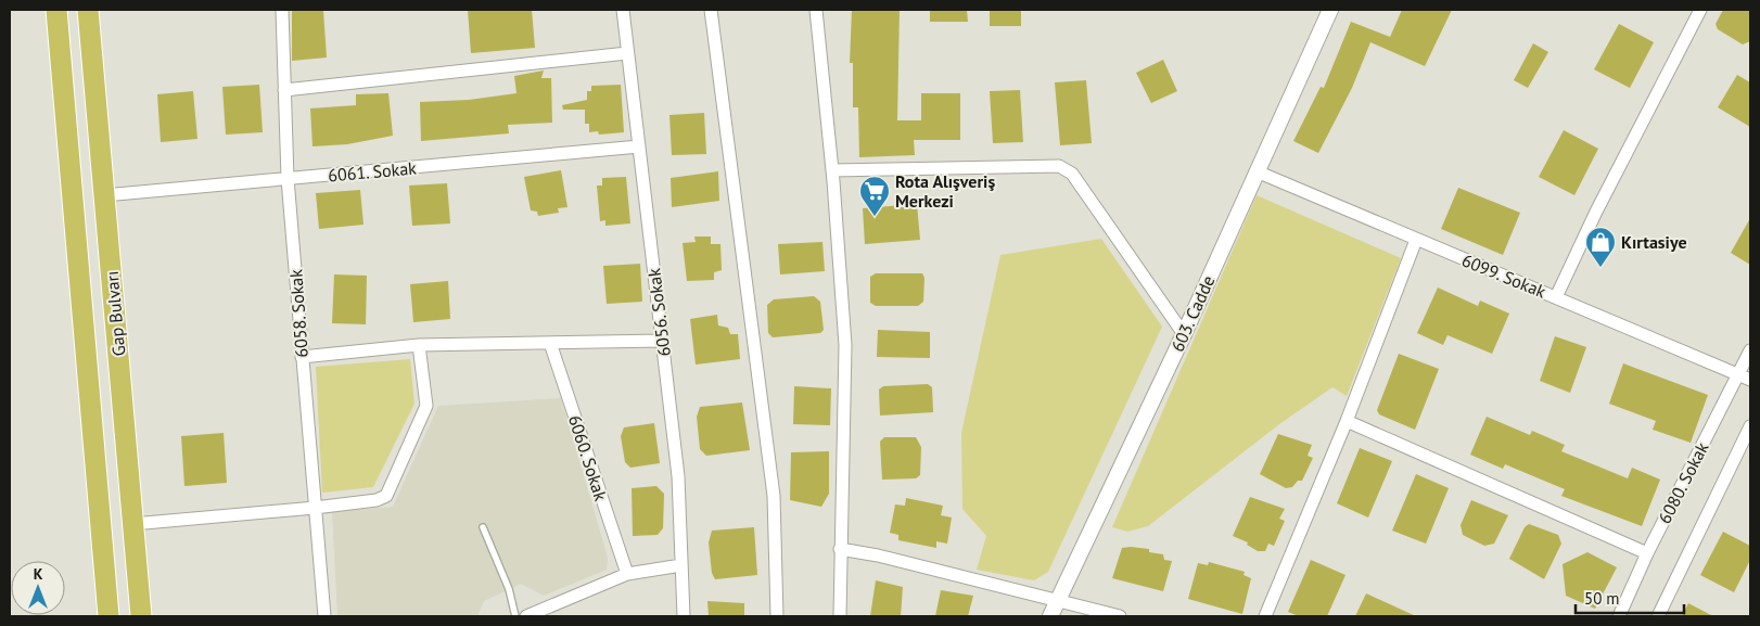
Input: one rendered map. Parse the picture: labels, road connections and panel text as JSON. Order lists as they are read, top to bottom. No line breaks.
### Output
{"streets":{"highway":["Gap Bulvarı"],"street":["6061. Sokak","6099. Sokak","6056. Sokak","6058. Sokak","603. Cadde","6060. Sokak","6080. Sokak"]},"crossings":[["6061. Sokak","6056. Sokak"],["6061. Sokak","Gap Bulvarı"],["6061. Sokak","6058. Sokak"],["6099. Sokak","603. Cadde"],["6099. Sokak","6080. Sokak"]],"places":{"supermarket":["Rota Alışveriş Merkezi"],"shop":["Kırtasiye"]},"scale_bar":"50 m","north":"top"}
